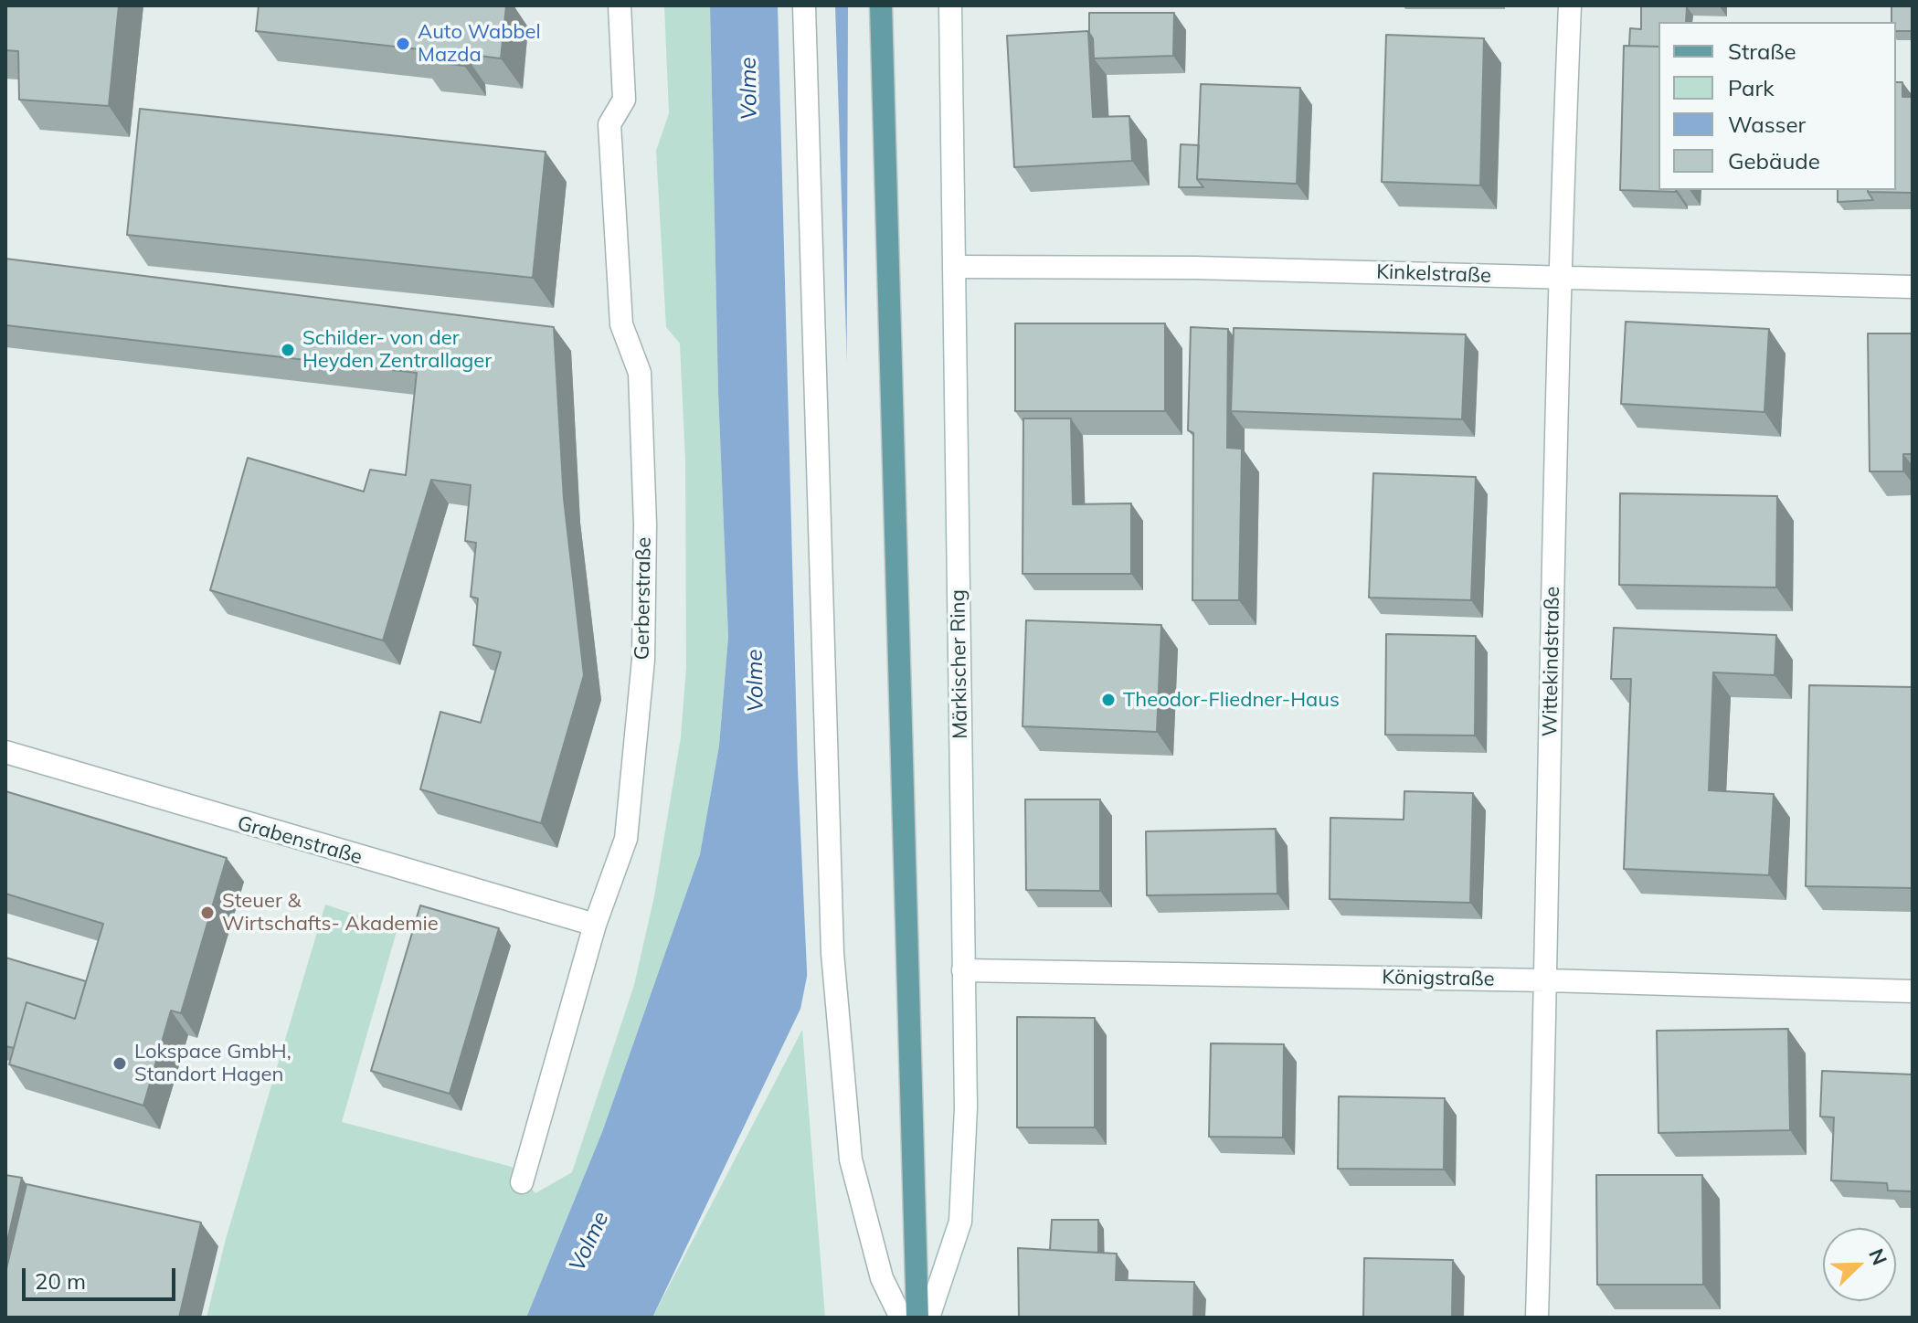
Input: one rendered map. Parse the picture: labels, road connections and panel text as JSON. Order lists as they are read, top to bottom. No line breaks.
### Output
{"streets":{"street":["Kinkelstraße","Gerberstraße","Wittekindstraße","Märkischer Ring","Grabenstraße","Königstraße"]},"crossings":[["Kinkelstraße","Wittekindstraße"],["Kinkelstraße","Märkischer Ring"],["Gerberstraße","Grabenstraße"],["Wittekindstraße","Königstraße"],["Märkischer Ring","Königstraße"]],"water":["Volme"],"places":["Auto Wabbel Mazda","Schilder- von der Heyden Zentrallager","Theodor-Fliedner-Haus","Steuer & Wirtschafts- Akademie","Lokspace GmbH, Standort Hagen"],"legend":["Straße","Park","Wasser","Gebäude"],"scale_bar":"20 m","north":"top right"}
